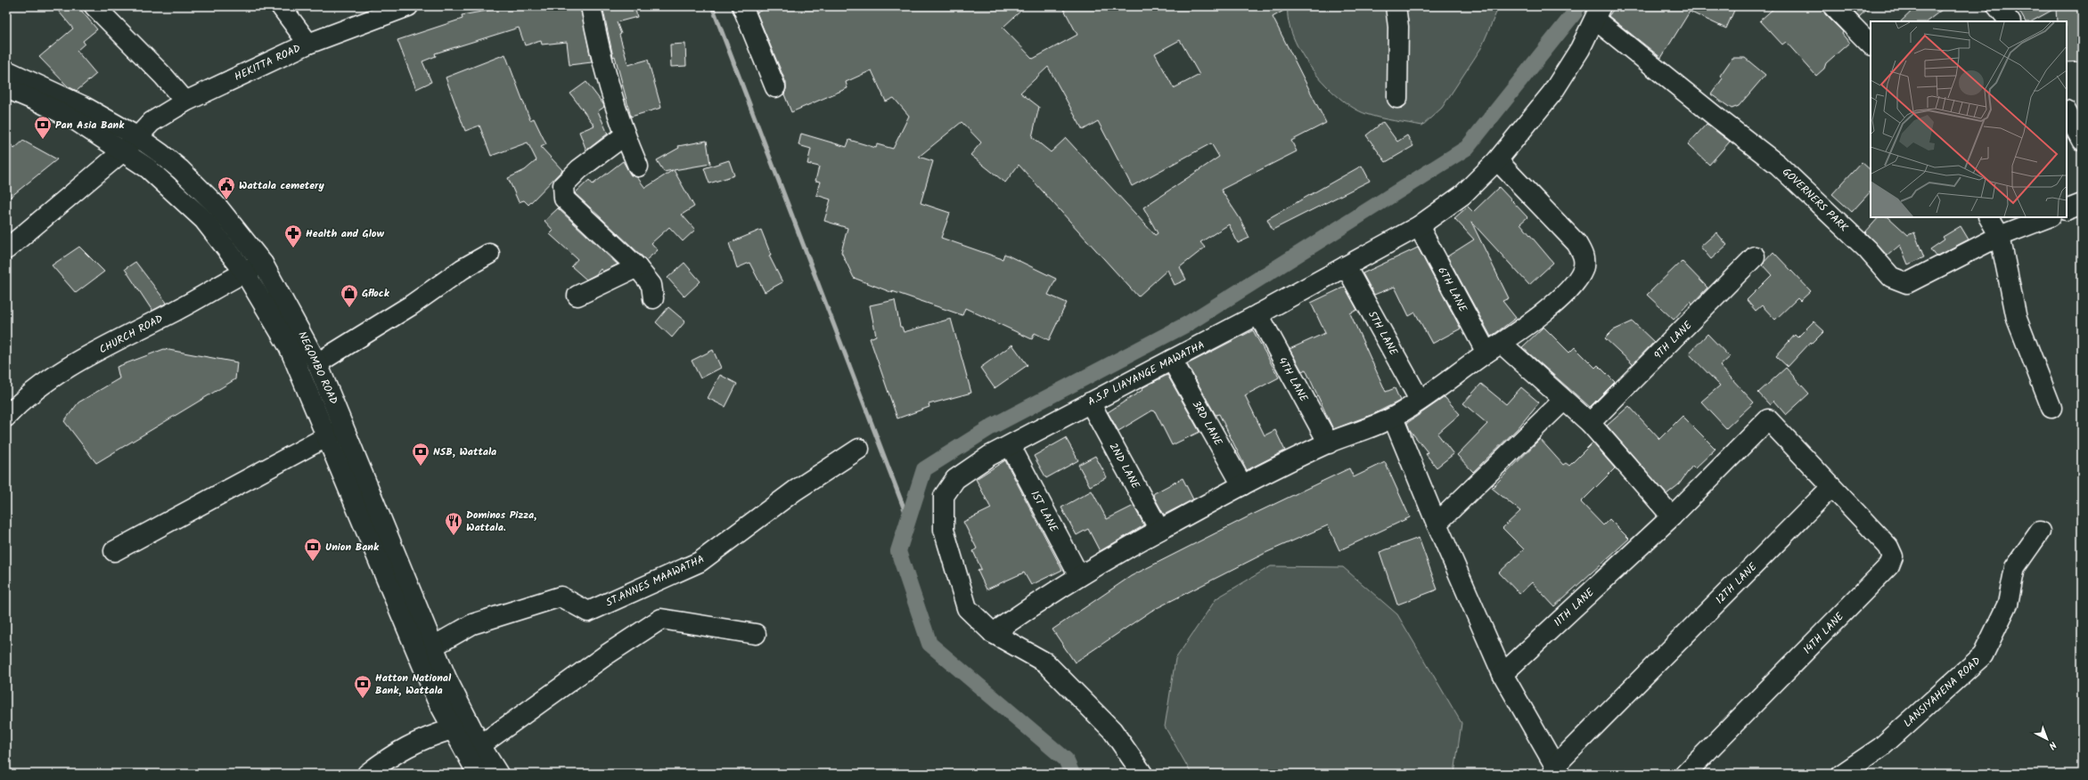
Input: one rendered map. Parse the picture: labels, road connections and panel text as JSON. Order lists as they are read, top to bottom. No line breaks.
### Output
{"streets":{"main road":["HEKITTA ROAD","GOVERNERS PARK","6TH LANE","5TH LANE","CHURCH ROAD","9TH LANE","NEGOMBO ROAD","A.S.P LIAYANGE MAWATHA","4TH LANE","3RD LANE","2ND LANE","1ST LANE","ST.ANNES MAAWATHA","12TH LANE","11TH LANE","14TH LANE","LANSIYAHENA ROAD"]},"crossings":[["HEKITTA ROAD","NEGOMBO ROAD"],["GOVERNERS PARK","A.S.P LIAYANGE MAWATHA"],["6TH LANE","A.S.P LIAYANGE MAWATHA"],["5TH LANE","A.S.P LIAYANGE MAWATHA"],["CHURCH ROAD","NEGOMBO ROAD"],["NEGOMBO ROAD","ST.ANNES MAAWATHA"],["A.S.P LIAYANGE MAWATHA","4TH LANE"],["A.S.P LIAYANGE MAWATHA","3RD LANE"],["A.S.P LIAYANGE MAWATHA","2ND LANE"],["A.S.P LIAYANGE MAWATHA","1ST LANE"],["12TH LANE","11TH LANE"],["12TH LANE","14TH LANE"]],"places":{"bank":["Pan Asia Bank","NSB, Wattala","Union Bank","Hatton National Bank, Wattala"],"public building":["Wattala cemetery"],"pharmacy":["Health and Glow"],"shop":["Gflock"],"restaurant":["Dominos Pizza, Wattala."]},"north":"bottom right"}
